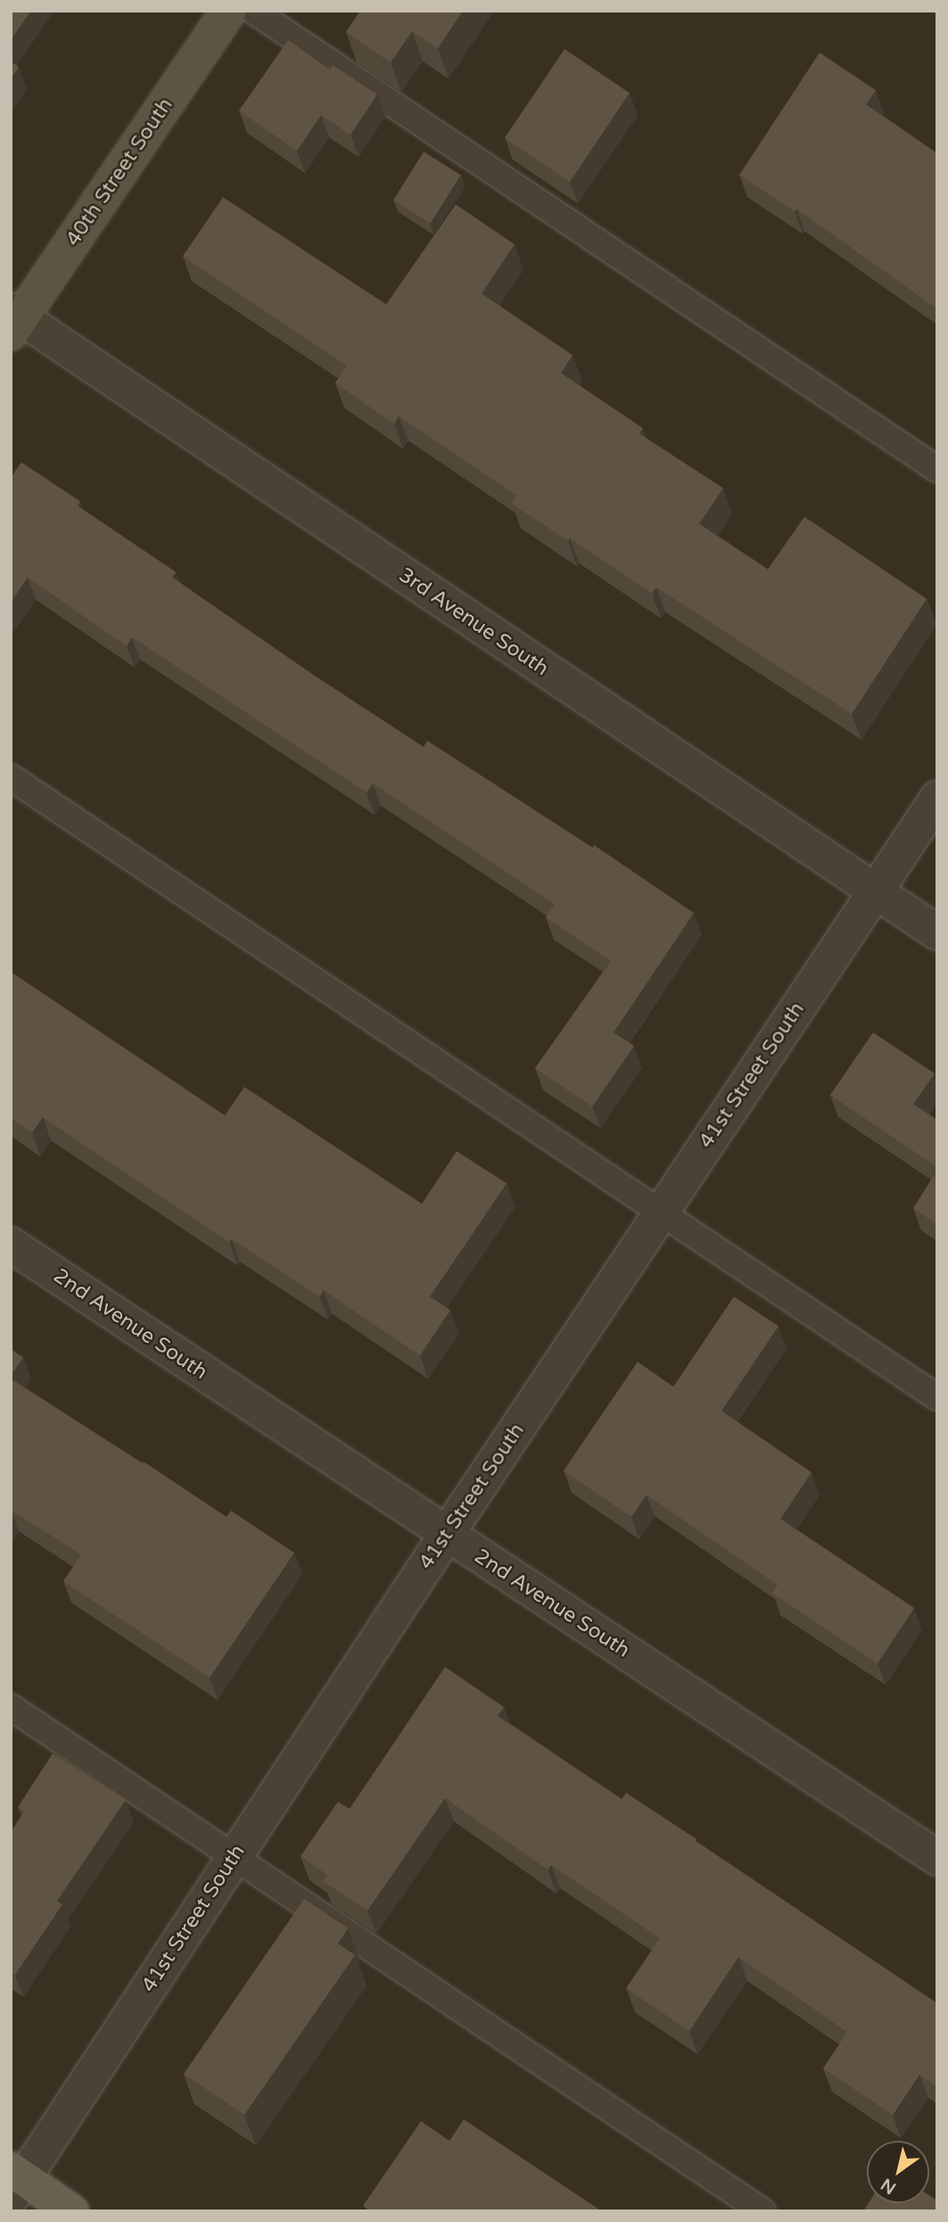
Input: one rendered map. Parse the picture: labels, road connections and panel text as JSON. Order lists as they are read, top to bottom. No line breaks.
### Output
{"streets":{"street":["40th Street South","3rd Avenue South","41st Street South","2nd Avenue South"]},"crossings":[["40th Street South","3rd Avenue South"],["3rd Avenue South","41st Street South"],["41st Street South","2nd Avenue South"]],"north":"bottom left"}
